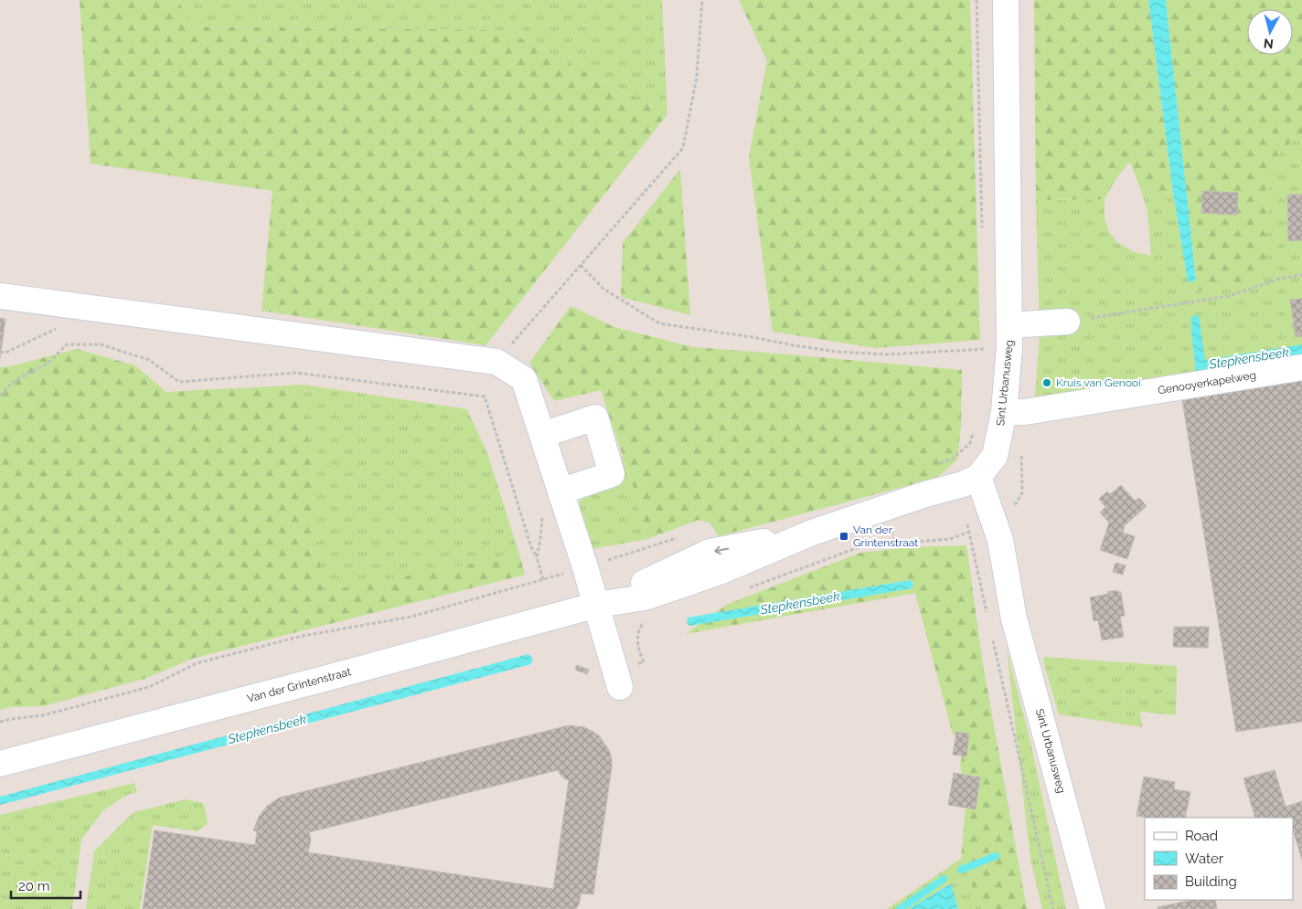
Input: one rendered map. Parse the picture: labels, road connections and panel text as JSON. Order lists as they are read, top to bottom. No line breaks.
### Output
{"streets":{"street":["Sint Urbanusweg","Genooyerkapelweg","Van der Grintenstraat"]},"crossings":[["Sint Urbanusweg","Genooyerkapelweg"],["Sint Urbanusweg","Van der Grintenstraat"]],"water":["Stepkensbeek"],"places":{"other":["Kruis van Genooi"],"transit":["Van der Grintenstraat"]},"legend":["Road","Water","Building"],"scale_bar":"20 m","north":"bottom"}
